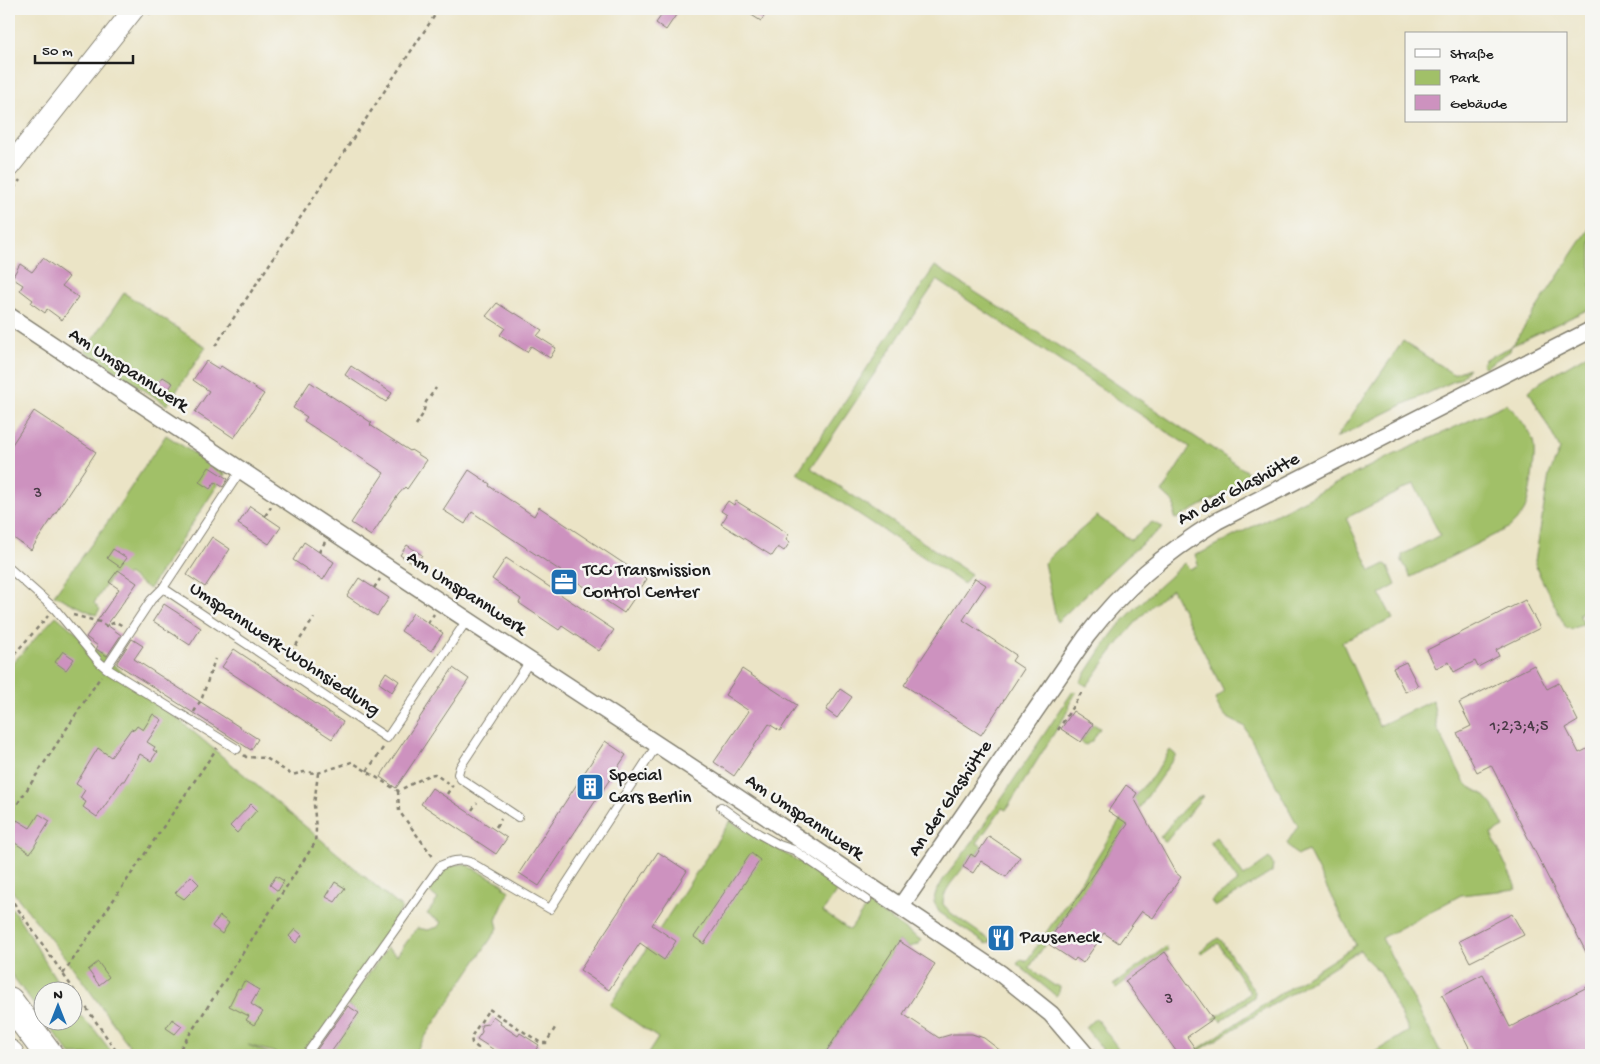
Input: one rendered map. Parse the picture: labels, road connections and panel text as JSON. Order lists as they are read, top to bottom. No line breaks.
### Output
{"streets":{"street":["Am Umspannwerk","An der Glashütte"],"lane":["Umspannwerk-Wohnsiedlung"]},"crossings":[["Am Umspannwerk","An der Glashütte"],["Am Umspannwerk","Umspannwerk-Wohnsiedlung"]],"places":{"office":["TCC Transmission Control Center"],"building":["Special Cars Berlin"],"restaurant":["Pauseneck"]},"house_numbers":["3","1;2;3;4;5","3"],"legend":["Straße","Park","Gebäude"],"scale_bar":"50 m","north":"top"}
